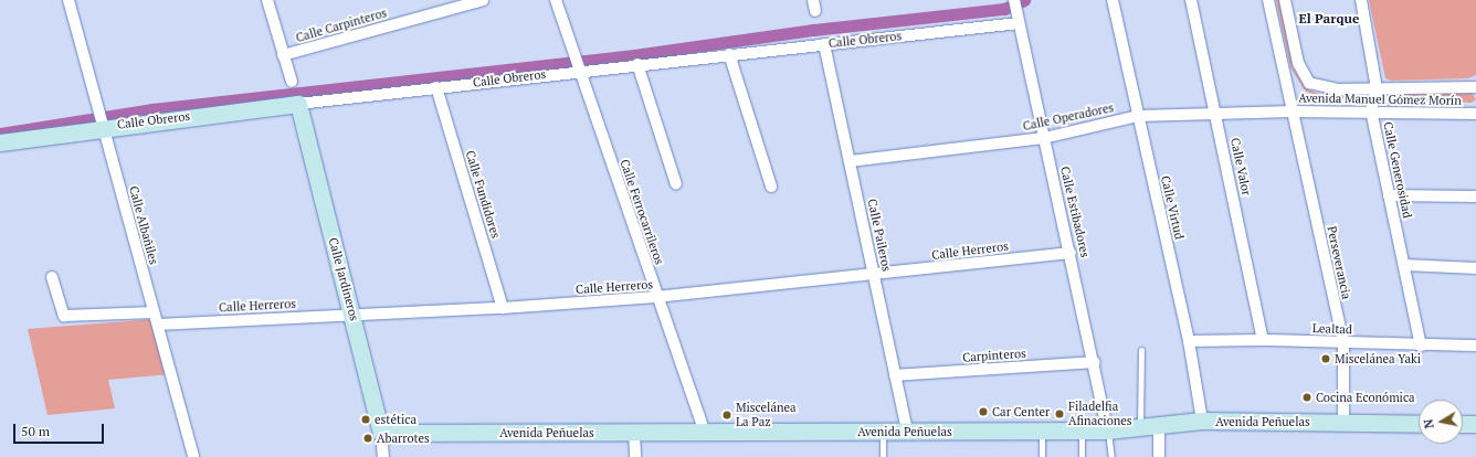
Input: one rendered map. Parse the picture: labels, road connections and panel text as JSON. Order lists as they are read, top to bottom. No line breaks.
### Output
{"streets":{"street":["Calle Carpinteros","Calle Obreros","Avenida Manuel Gómez Morín","Calle Operadores","Calle Valor","Calle Generosidad","Calle Fundidores","Calle Virtud","Calle Ferrocarrileros","Calle Estibadores","Calle Albañiles","Calle Paileros","Calle Herreros","Perseverancia","Calle Jardineros","Lealtad","Carpinteros","Avenida Peñuelas"]},"crossings":[["Calle Obreros","Calle Fundidores"],["Calle Obreros","Calle Ferrocarrileros"],["Calle Obreros","Calle Estibadores"],["Calle Obreros","Calle Albañiles"],["Calle Obreros","Calle Paileros"],["Calle Obreros","Calle Jardineros"],["Avenida Manuel Gómez Morín","Calle Operadores"],["Avenida Manuel Gómez Morín","Calle Generosidad"],["Avenida Manuel Gómez Morín","Perseverancia"],["Calle Operadores","Calle Valor"],["Calle Operadores","Calle Virtud"],["Calle Operadores","Calle Estibadores"],["Calle Operadores","Calle Paileros"],["Calle Operadores","Perseverancia"],["Calle Valor","Lealtad"],["Calle Generosidad","Lealtad"],["Calle Fundidores","Calle Herreros"],["Calle Virtud","Lealtad"],["Calle Virtud","Avenida Peñuelas"],["Calle Ferrocarrileros","Calle Herreros"],["Calle Ferrocarrileros","Avenida Peñuelas"],["Calle Estibadores","Calle Herreros"],["Calle Estibadores","Carpinteros"],["Calle Estibadores","Avenida Peñuelas"],["Calle Albañiles","Calle Herreros"],["Calle Paileros","Calle Herreros"],["Calle Paileros","Carpinteros"],["Calle Paileros","Avenida Peñuelas"],["Calle Herreros","Calle Jardineros"],["Perseverancia","Lealtad"],["Perseverancia","Avenida Peñuelas"],["Calle Jardineros","Avenida Peñuelas"]],"districts":["El Parque"],"places":["Miscelánea Yaki","Cocina Económica","Car Center","Filadelfia Afinaciones","Miscelánea La Paz","estética","Abarrotes"],"scale_bar":"50 m","north":"left"}
